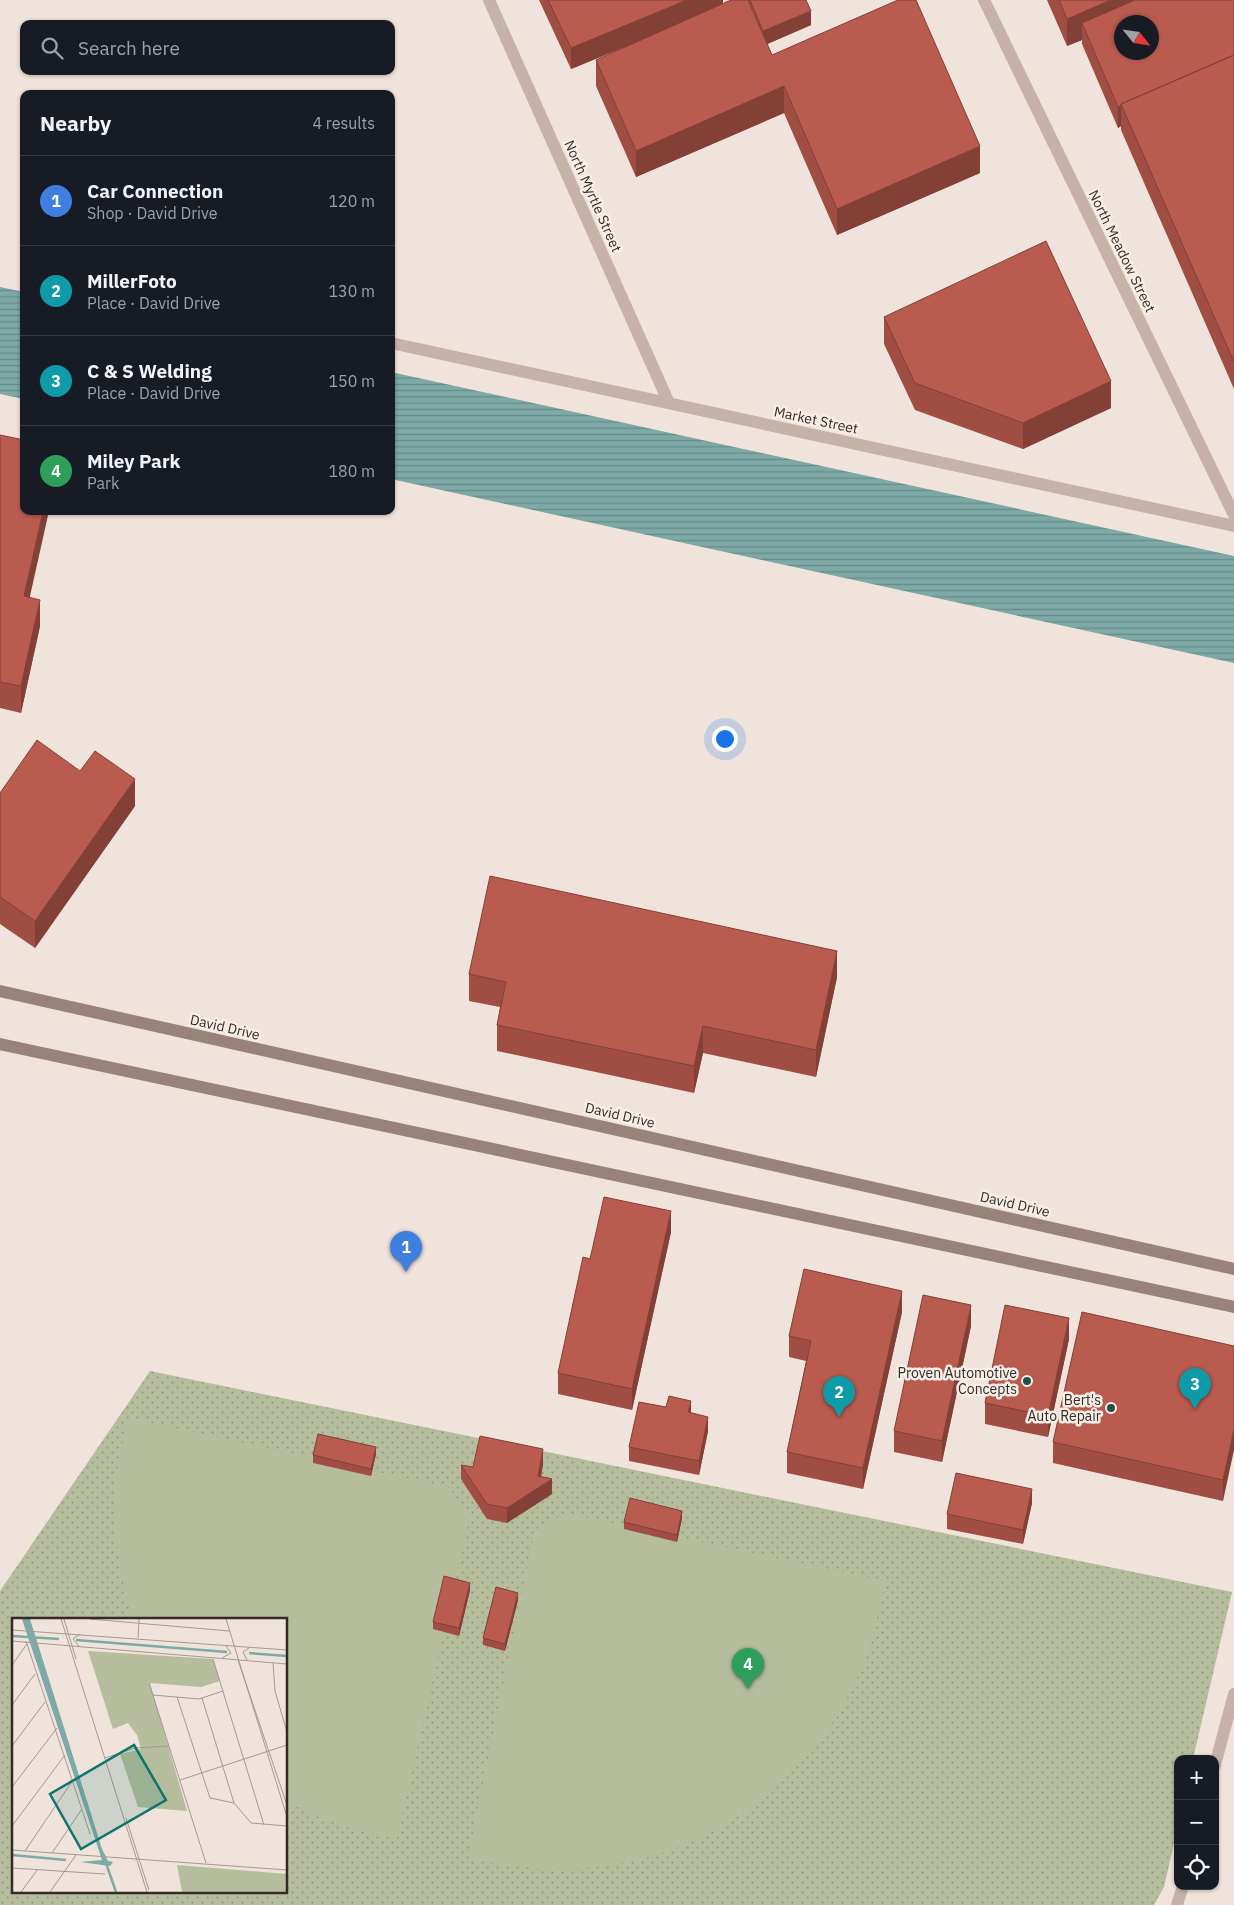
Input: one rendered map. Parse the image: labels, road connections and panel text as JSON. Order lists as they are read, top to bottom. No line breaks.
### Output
{"streets":{"main road":["David Drive"],"street":["North Myrtle Street","North Meadow Street","Market Street"]},"crossings":[["North Myrtle Street","Market Street"]],"places":["Proven Automotive Concepts","Bert's Auto Repair"],"north":"bottom right","page":{"search":"Search here","heading":["Nearby","4 results"],"list":[{"mark":"1","name":"Car Connection","note":"Shop · David Drive","value":"120 m"},{"mark":"2","name":"MillerFoto","note":"Place · David Drive","value":"130 m"},{"mark":"3","name":"C & S Welding","note":"Place · David Drive","value":"150 m"},{"mark":"4","name":"Miley Park","note":"Park","value":"180 m"}],"pins":["1","3","2","4"],"map_buttons":["+","−"]}}
